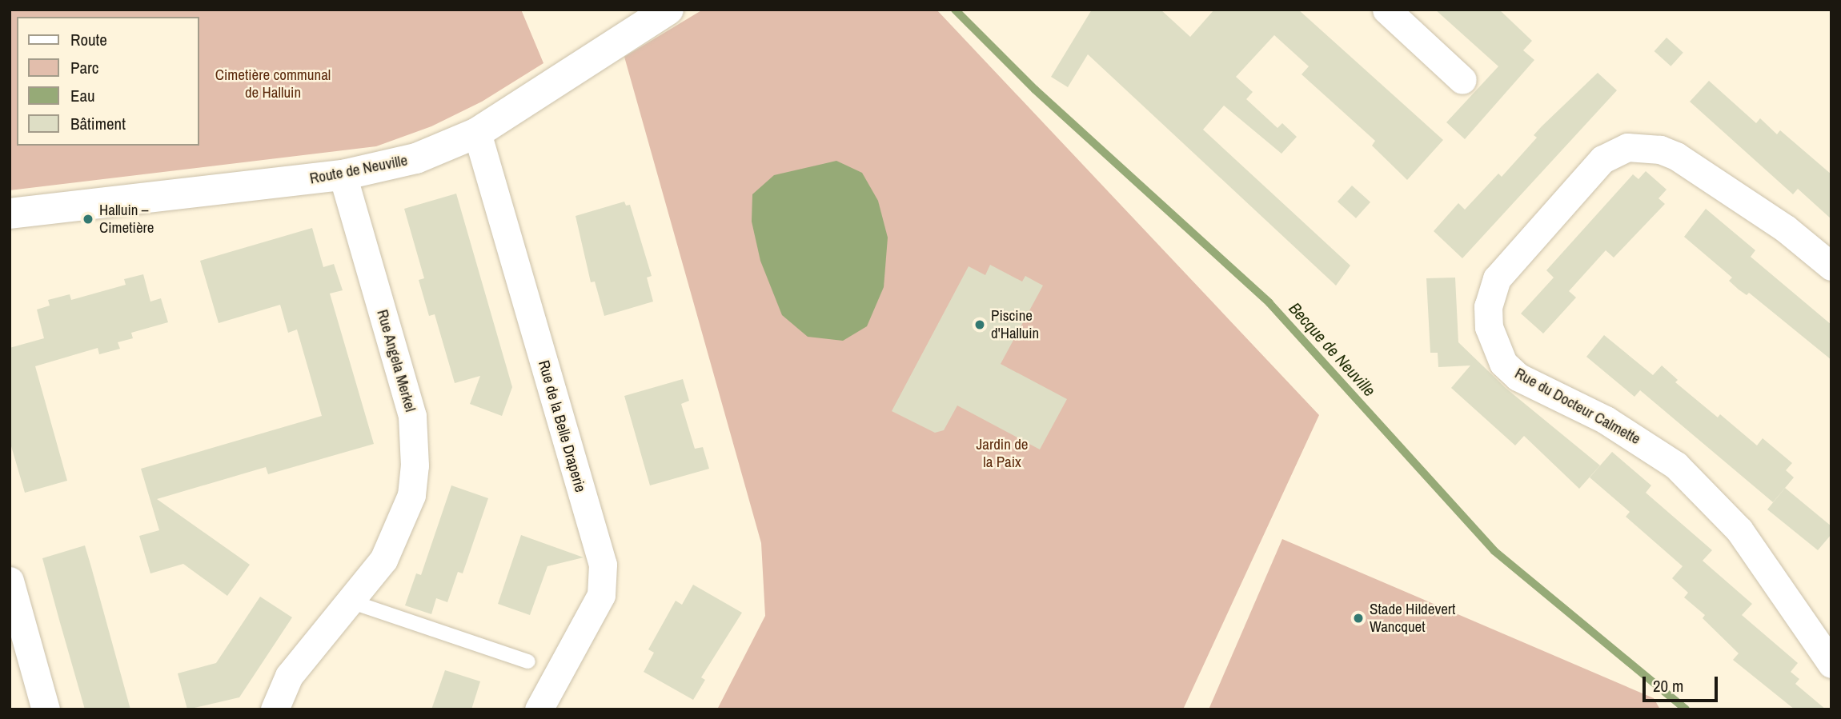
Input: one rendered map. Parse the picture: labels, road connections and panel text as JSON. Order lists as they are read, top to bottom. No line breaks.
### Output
{"streets":{"street":["Route de Neuville","Rue Angela Merkel","Rue du Docteur Calmette","Rue de la Belle Draperie"]},"crossings":[["Route de Neuville","Rue Angela Merkel"],["Route de Neuville","Rue de la Belle Draperie"]],"water":["Becque de Neuville"],"parks":["Cimetière communal de Halluin","Jardin de la Paix"],"places":["Halluin – Cimetière","Piscine d'Halluin","Stade Hildevert Wancquet"],"legend":["Route","Parc","Eau","Bâtiment"],"scale_bar":"20 m"}
